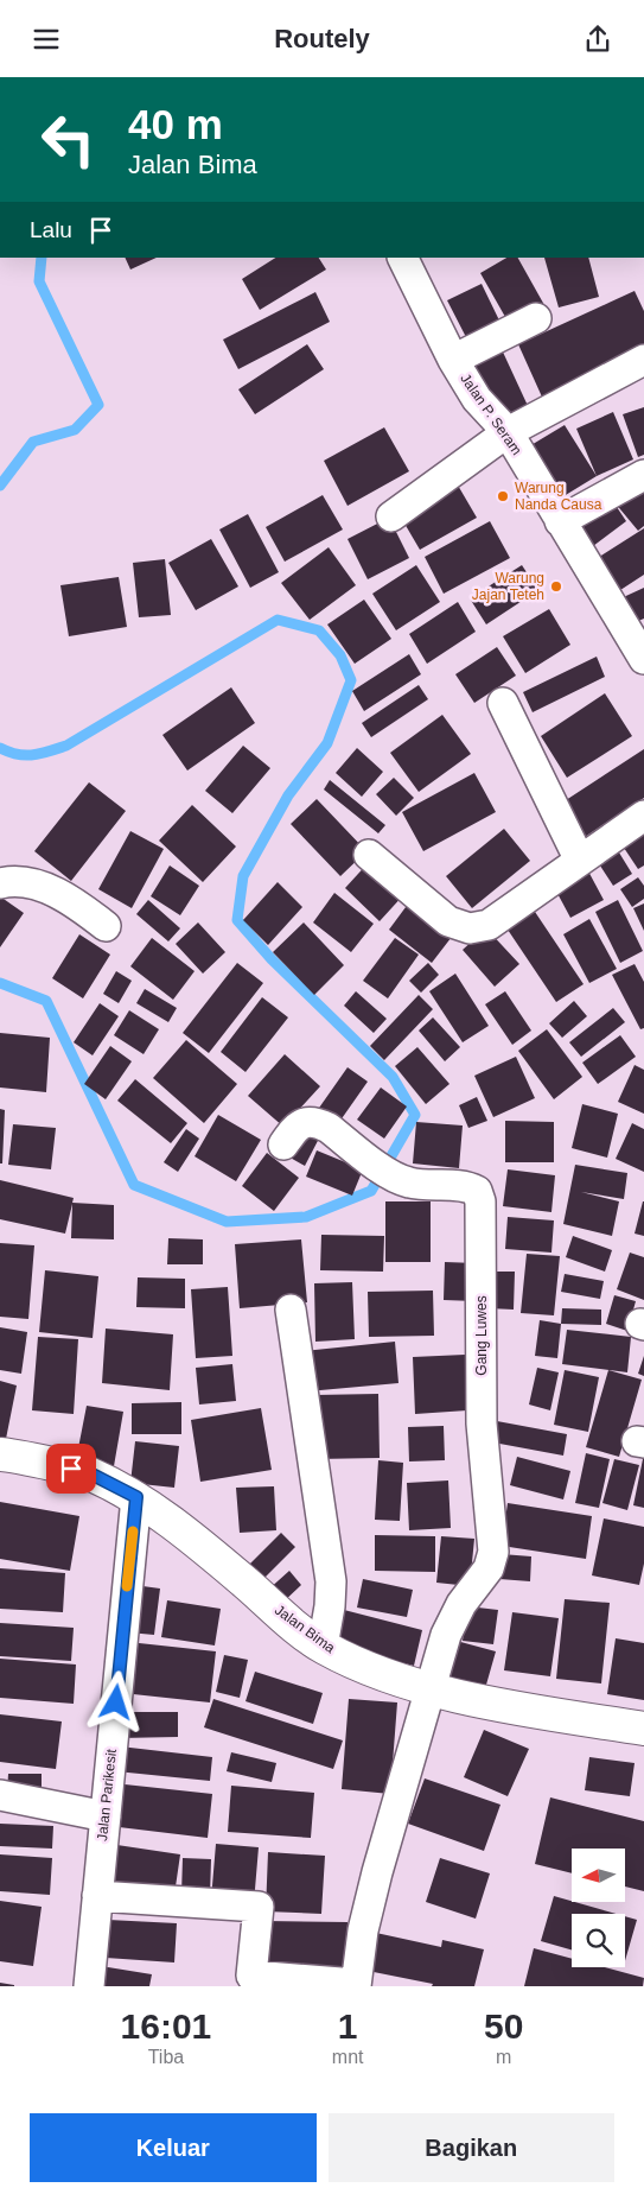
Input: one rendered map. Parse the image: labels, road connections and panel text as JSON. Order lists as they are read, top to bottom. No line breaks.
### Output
{"streets":{"main road":["Jalan Bima"],"street":["Jalan P. Seram","Gang Luwes","Jalan Parikesit"]},"crossings":[["Gang Luwes","Jalan Bima"],["Jalan Bima","Jalan Parikesit"]],"places":["Warung Nanda Causa","Warung Jajan Teteh"],"north":"left","page":{"header":"Routely","turn":["40 m","Jalan Bima"],"then":"Lalu","eta":["16:01","Tiba","1","mnt","50","m"],"buttons":["Keluar","Bagikan"]}}
